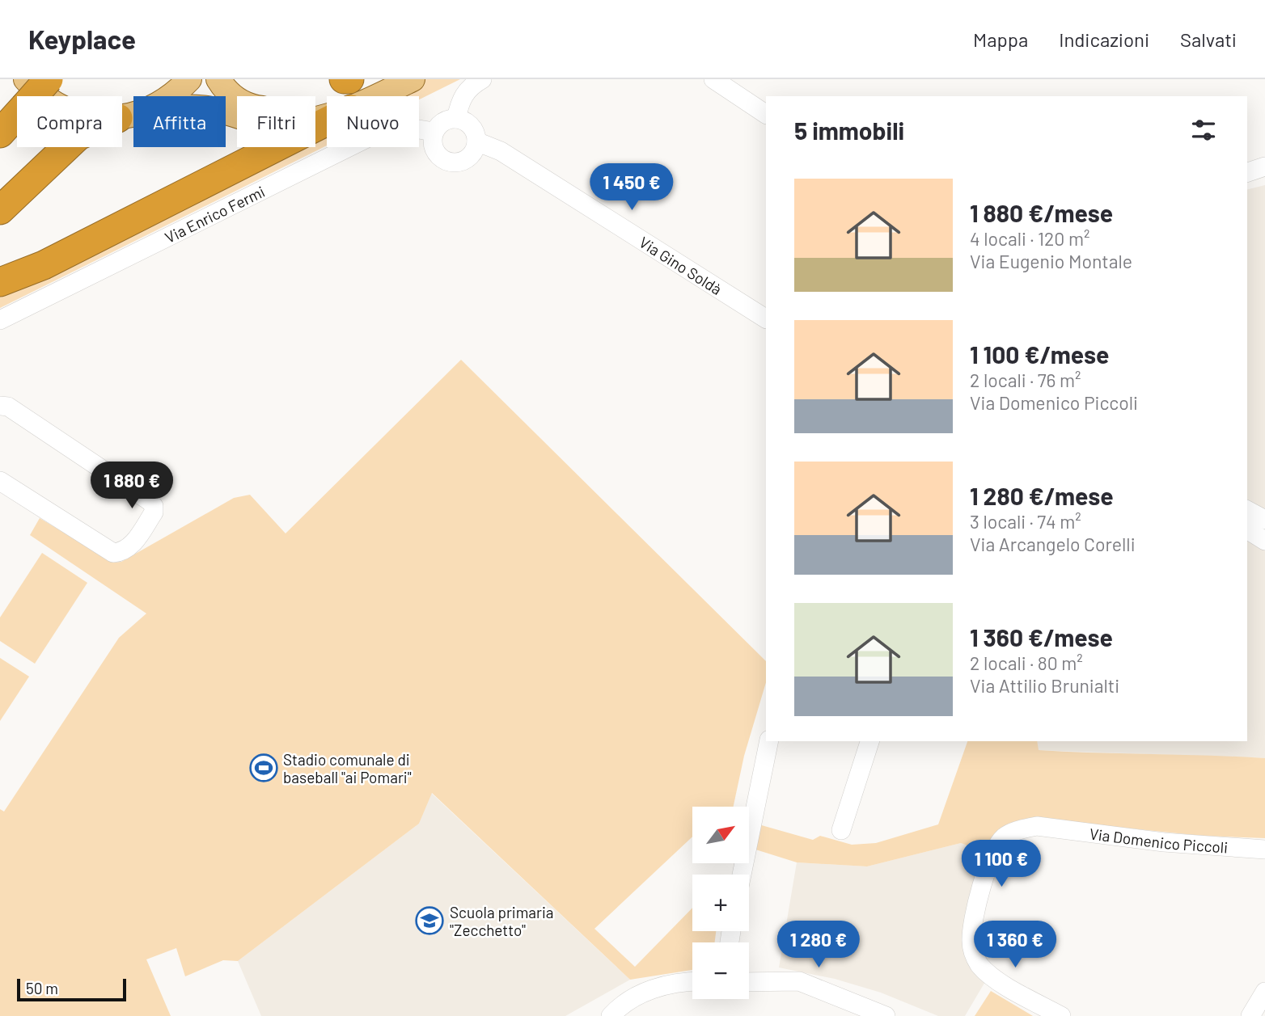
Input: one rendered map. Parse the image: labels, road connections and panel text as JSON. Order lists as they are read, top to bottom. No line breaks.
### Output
{"streets":{"street":["Via Enrico Fermi","Via Gino Soldà","Via Domenico Piccoli"]},"crossings":[["Via Enrico Fermi","Via Gino Soldà"]],"places":{"sports":["Stadio comunale di baseball \"ai Pomari\""],"school or university":["Scuola primaria \"Zecchetto\""]},"scale_bar":"50 m","north":"top right","page":{"header":"Keyplace","nav":["Mappa","Indicazioni","Salvati"],"chip":["Compra","Affitta","Filtri","Nuovo"],"heading":"5 immobili","price":["1 450 €","1 880 €","1 100 €","1 280 €","1 360 €"],"list":[{"name":"1 880 €/mese","note":"4 locali · 120 m² · Via Eugenio Montale"},{"name":"1 100 €/mese","note":"2 locali · 76 m² · Via Domenico Piccoli"},{"name":"1 280 €/mese","note":"3 locali · 74 m² · Via Arcangelo Corelli"},{"name":"1 360 €/mese","note":"2 locali · 80 m² · Via Attilio Brunialti"}],"map_buttons":["+","−"],"scale":"50 m"}}
